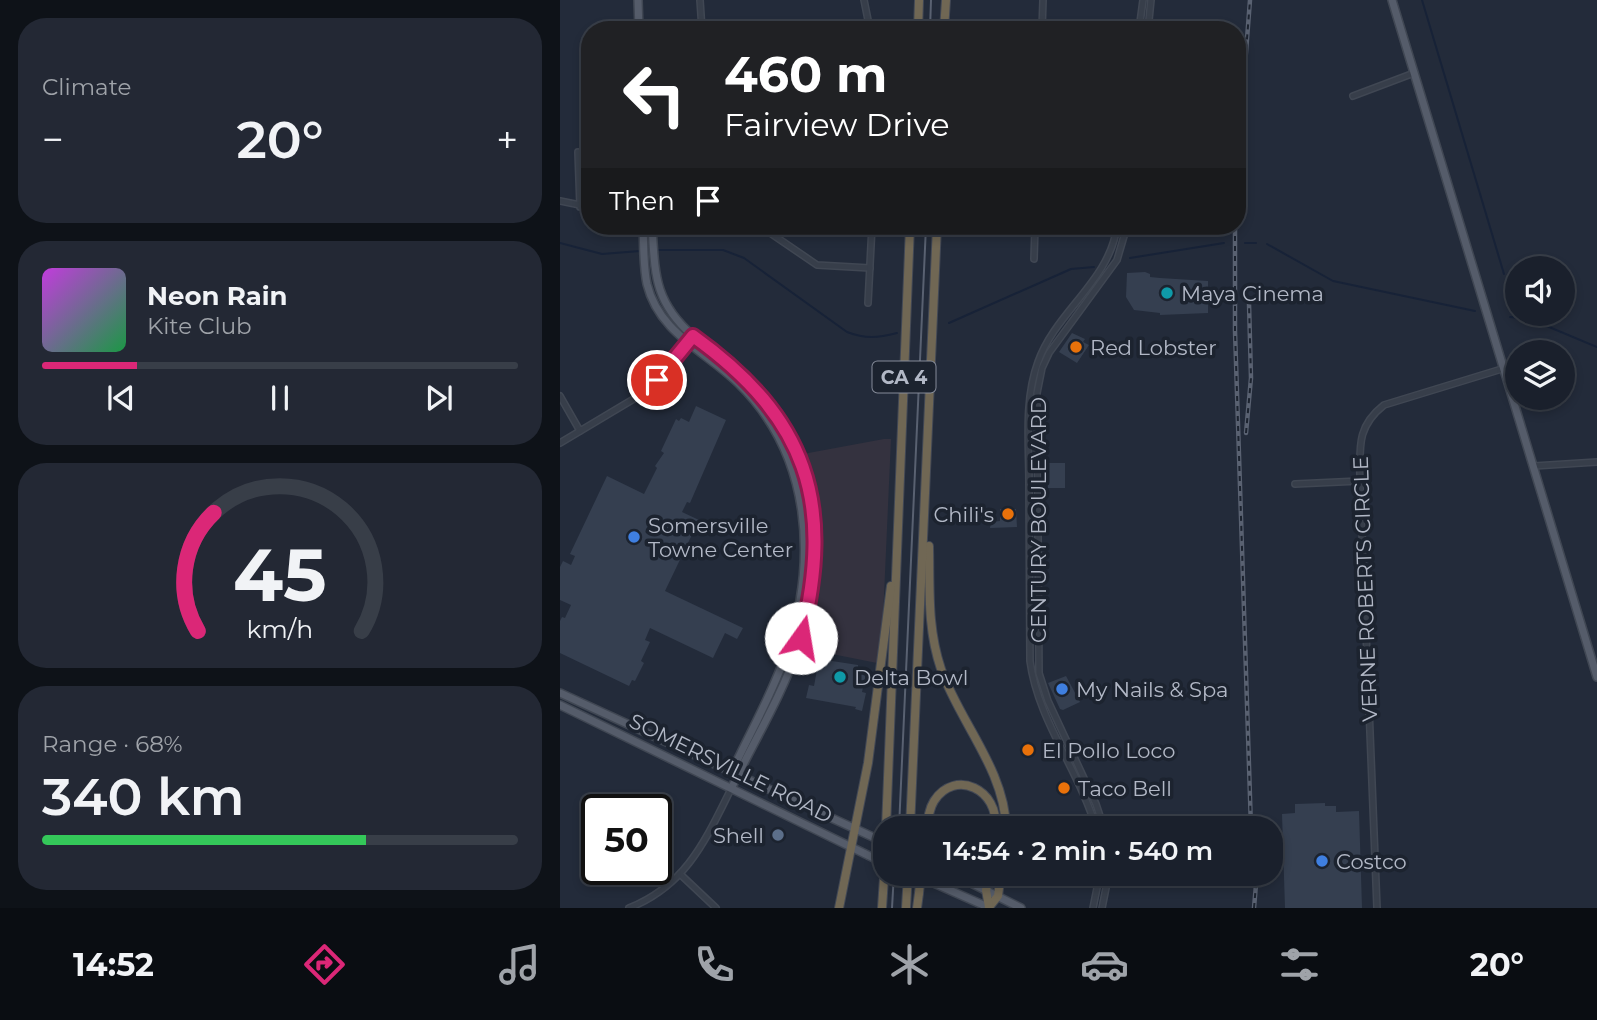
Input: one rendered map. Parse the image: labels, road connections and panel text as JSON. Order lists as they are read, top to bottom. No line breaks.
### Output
{"streets":{"highway":["CA 4"],"main road":["SOMERSVILLE ROAD"],"street":["CENTURY BOULEVARD","VERNE ROBERTS CIRCLE"]},"places":["Maya Cinema","Red Lobster","Chili's","Somersville Towne Center","Delta Bowl","My Nails & Spa","El Pollo Loco","Taco Bell","Shell","Costco"],"page":{"tile":["Climate",["Range · 68%","340 km"]],"turn":["460 m","Fairview Drive"],"heat":["−","20°","+"],"then":"Then","song":["Neon Rain","Kite Club"],"limit":"50","trip":"14:54 · 2 min · 540 m","tabs":["14:52","20°"],"gauge":["45","km/h"]}}
